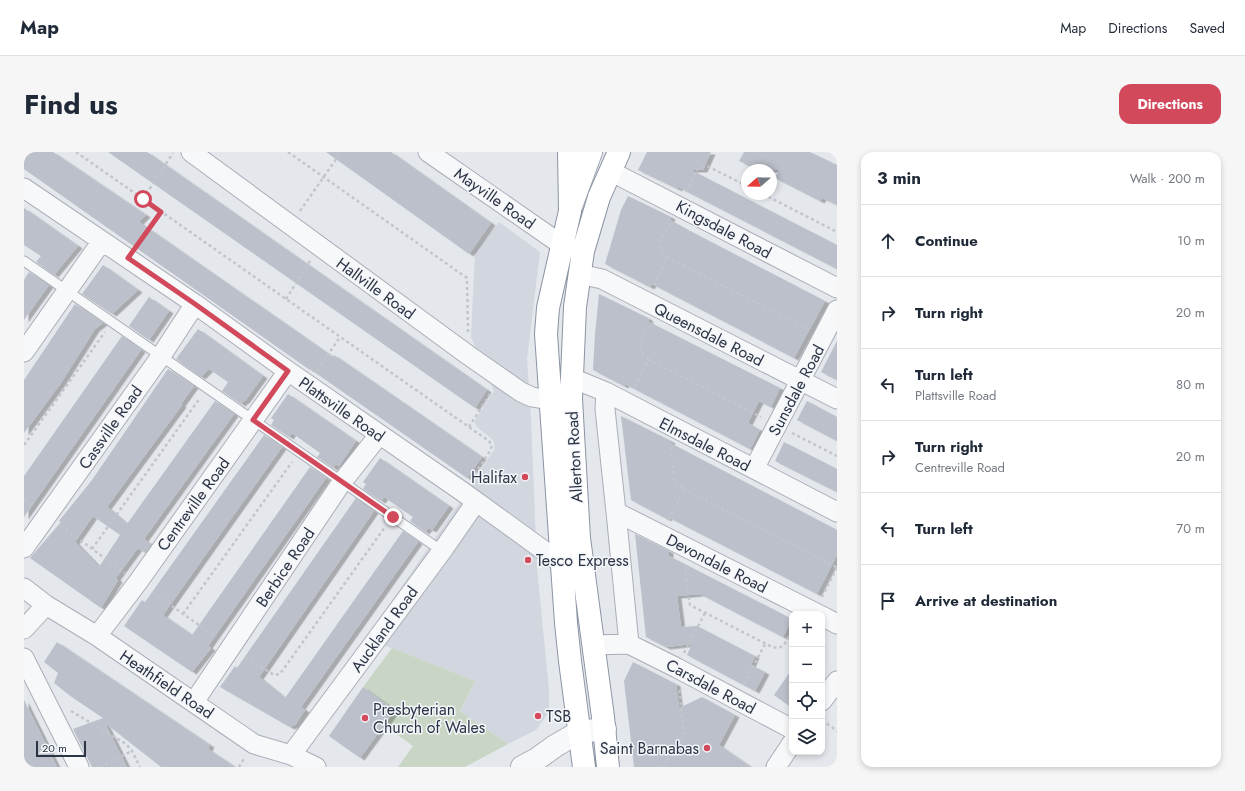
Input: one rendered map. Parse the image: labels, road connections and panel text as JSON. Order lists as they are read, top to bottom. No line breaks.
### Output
{"streets":{"main road":["Allerton Road"],"street":["Mayville Road","Kingsdale Road","Hallville Road","Queensdale Road","Sunsdale Road","Plattsville Road","Cassville Road","Elmsdale Road","Centreville Road","Devondale Road","Berbice Road","Auckland Road","Heathfield Road","Carsdale Road"]},"crossings":[["Mayville Road","Allerton Road"],["Kingsdale Road","Allerton Road"],["Hallville Road","Elmsdale Road"],["Hallville Road","Allerton Road"],["Queensdale Road","Sunsdale Road"],["Queensdale Road","Allerton Road"],["Sunsdale Road","Elmsdale Road"],["Plattsville Road","Cassville Road"],["Plattsville Road","Allerton Road"],["Plattsville Road","Centreville Road"],["Plattsville Road","Berbice Road"],["Plattsville Road","Auckland Road"],["Elmsdale Road","Allerton Road"],["Centreville Road","Heathfield Road"],["Berbice Road","Heathfield Road"],["Auckland Road","Heathfield Road"]],"places":["Halifax","Tesco Express","TSB","Presbyterian Church of Wales","Saint Barnabas"],"scale_bar":"20 m","north":"left","page":{"header":"Map","nav":["Map","Directions","Saved"],"title":"Find us","buttons":"Directions","heading":["3 min","Walk · 200 m"],"list":[["Continue","10 m"],["Turn right","20 m"],["Turn left","Plattsville Road","80 m"],["Turn right","Centreville Road","20 m"],["Turn left","70 m"],"Arrive at destination"],"map_buttons":["+","−"],"scale":"20 m"}}
